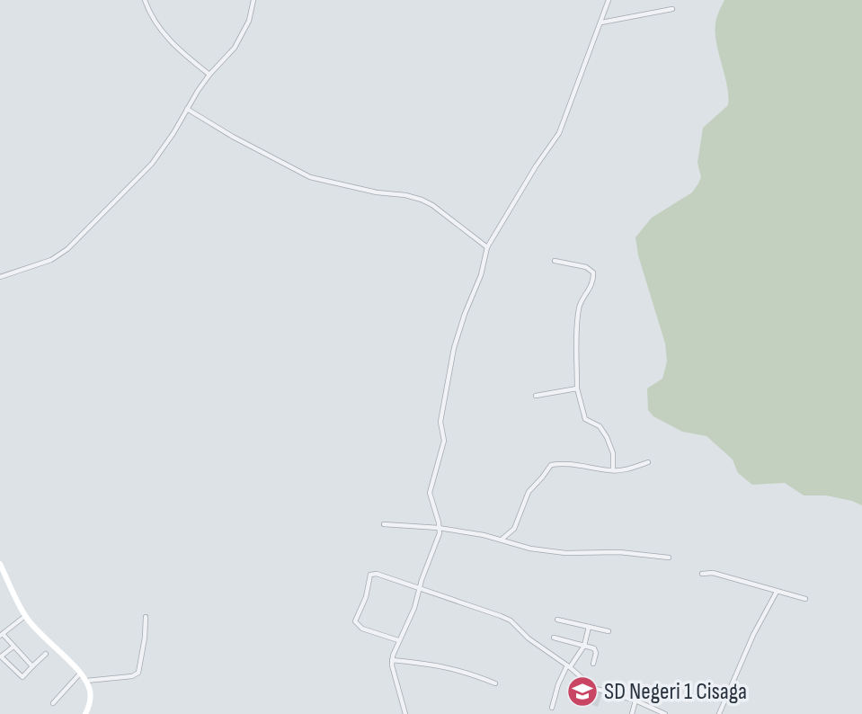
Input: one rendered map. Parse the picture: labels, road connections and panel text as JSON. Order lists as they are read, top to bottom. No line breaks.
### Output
{"places":{"school or university":["SD Negeri 1 Cisaga"]}}
